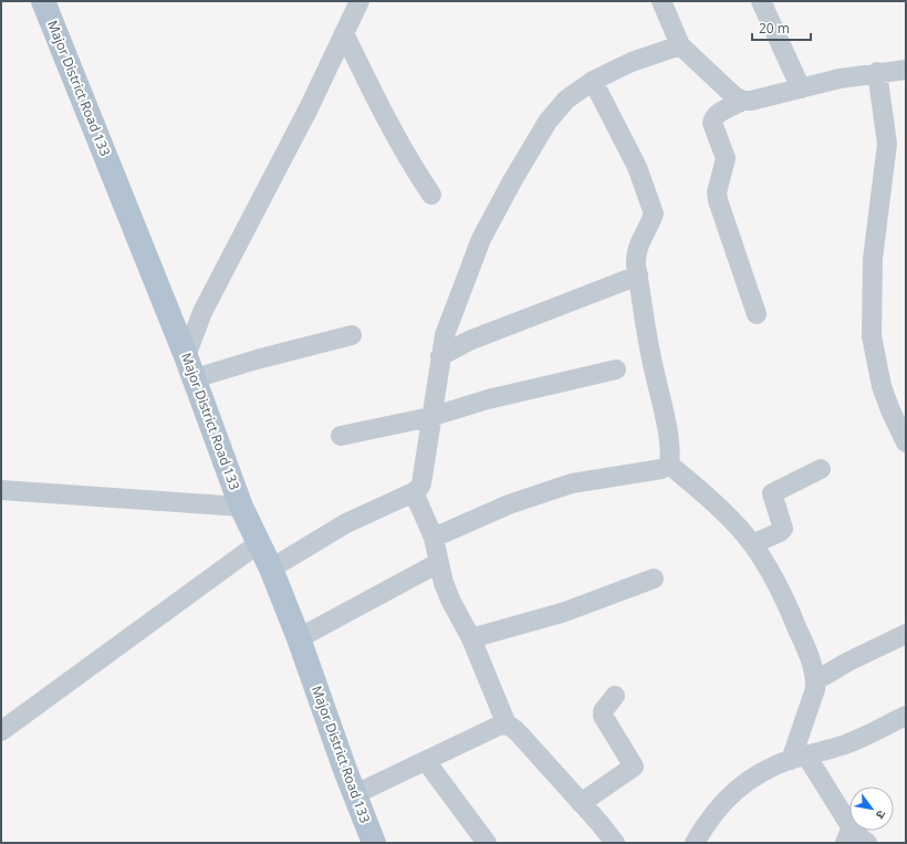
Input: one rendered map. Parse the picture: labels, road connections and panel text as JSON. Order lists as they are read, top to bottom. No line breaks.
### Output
{"streets":{"main road":["Major District Road 133"]},"scale_bar":"20 m","north":"bottom right"}
